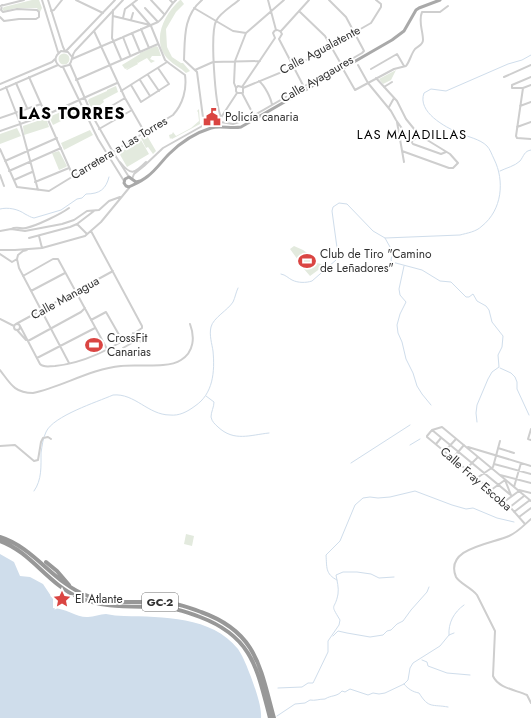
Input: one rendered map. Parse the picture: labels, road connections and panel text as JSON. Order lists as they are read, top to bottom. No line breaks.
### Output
{"streets":{"highway":["GC-2"],"street":["Calle Agualatente","Calle Ayagaures","Carretera a Las Torres","Calle Managua","Calle Fray Escoba"]},"crossings":[["Calle Agualatente","Calle Ayagaures"]],"districts":["LAS TORRES","LAS MAJADILLAS"],"places":{"public building":["Policía canaria"],"sports":["Club de Tiro \"Camino de Leñadores\"","CrossFit Canarias"],"place":["El Atlante"]}}
